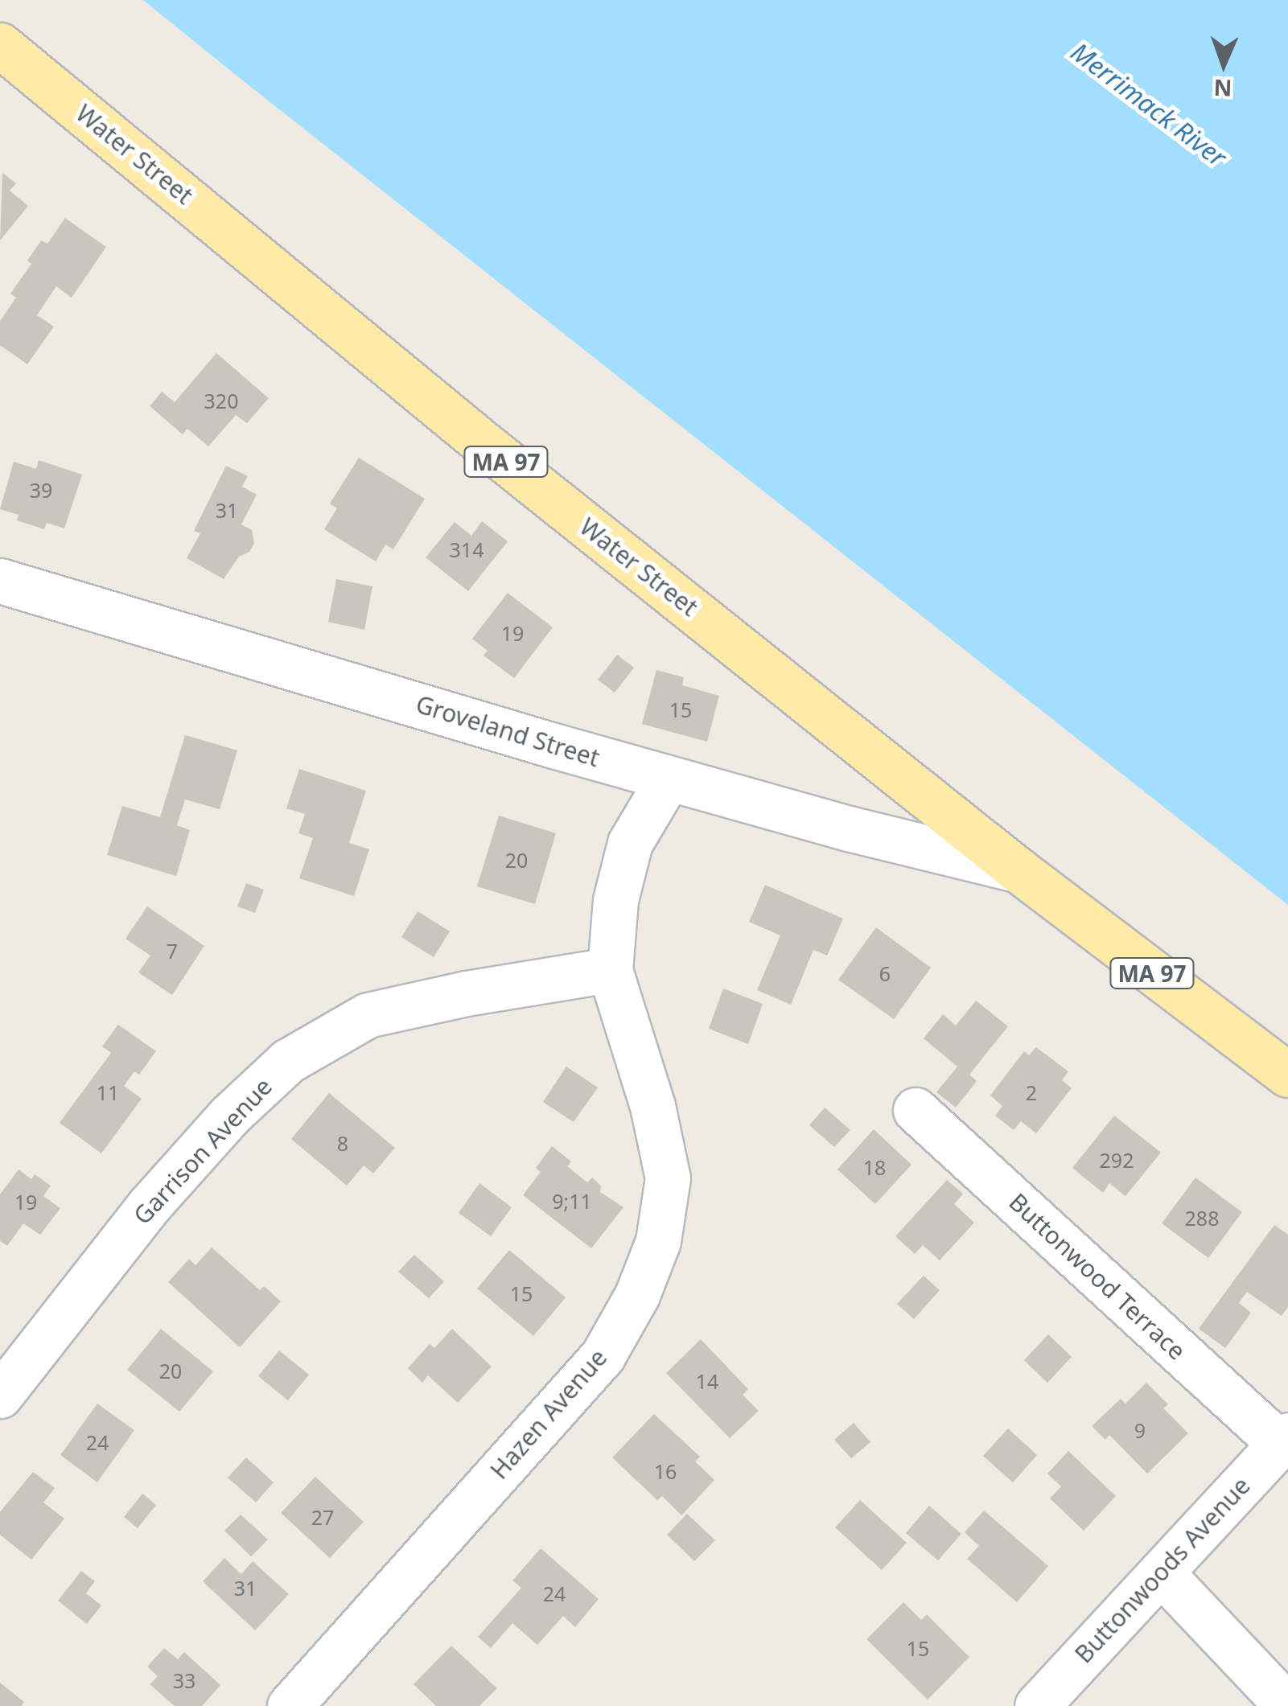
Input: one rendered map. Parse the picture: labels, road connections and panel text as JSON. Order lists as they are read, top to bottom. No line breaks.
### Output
{"streets":{"main road":["Water Street","MA 97"],"street":["Groveland Street","Garrison Avenue","Buttonwood Terrace","Hazen Avenue","Buttonwoods Avenue"]},"crossings":[["Water Street","Groveland Street"],["Garrison Avenue","Hazen Avenue"],["Buttonwood Terrace","Buttonwoods Avenue"]],"water":["Merrimack River"],"house_numbers":["320","39","31","314","19","15","20","7","6","11","2","8","292","18","9;11","19","288","15","20","14","9","24","16","27","31","24","15","33"],"north":"bottom"}
